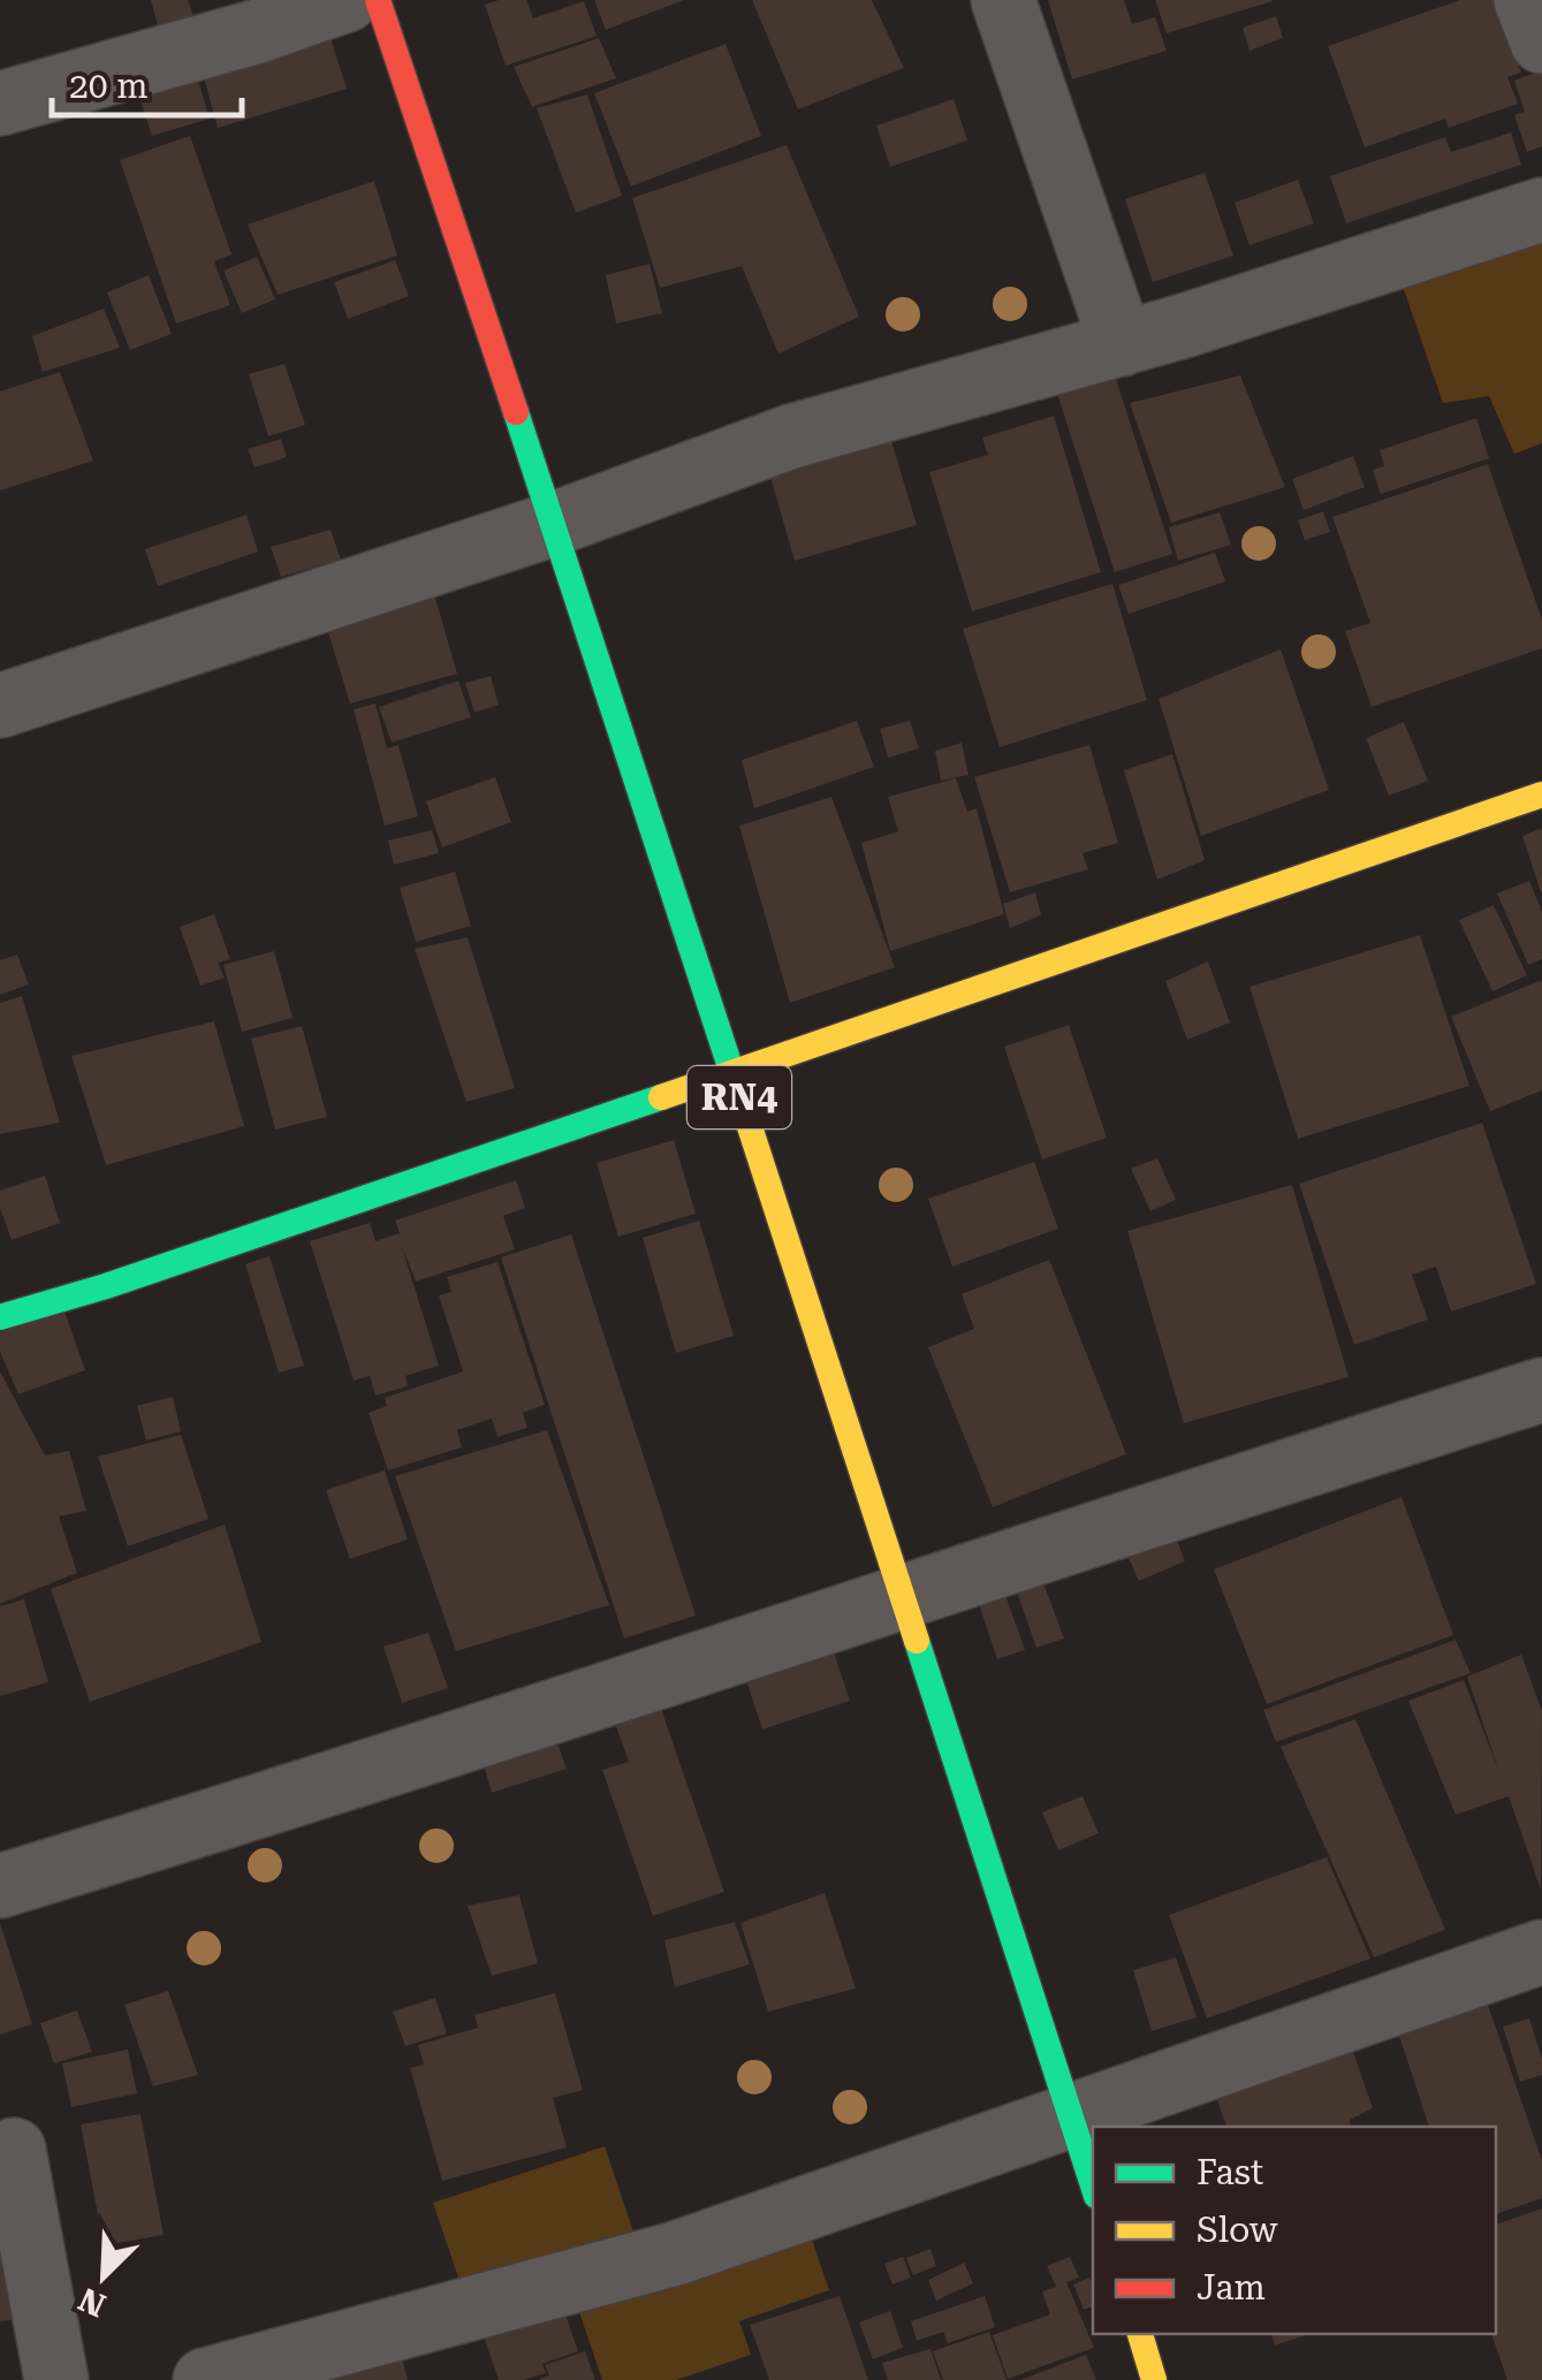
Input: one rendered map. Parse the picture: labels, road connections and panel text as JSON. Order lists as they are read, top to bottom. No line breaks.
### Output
{"streets":{"main road":["RN4"]},"legend":["Fast","Slow","Jam"],"scale_bar":"20 m","north":"bottom left"}
